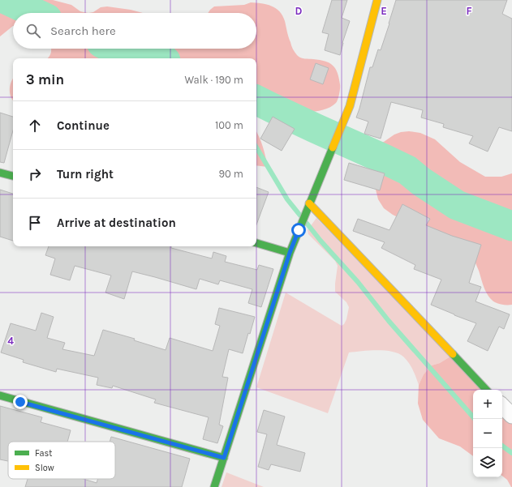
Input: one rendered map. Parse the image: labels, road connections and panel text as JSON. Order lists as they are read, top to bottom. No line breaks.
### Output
{"legend":["Fast","Slow"],"page":{"search":"Search here","heading":["3 min","Walk · 190 m"],"list":[["Continue","100 m"],["Turn right","90 m"],"Arrive at destination"],"map_buttons":["+","−"]},"grid":{"columns":["D","E","F"],"rows":["4"]}}
